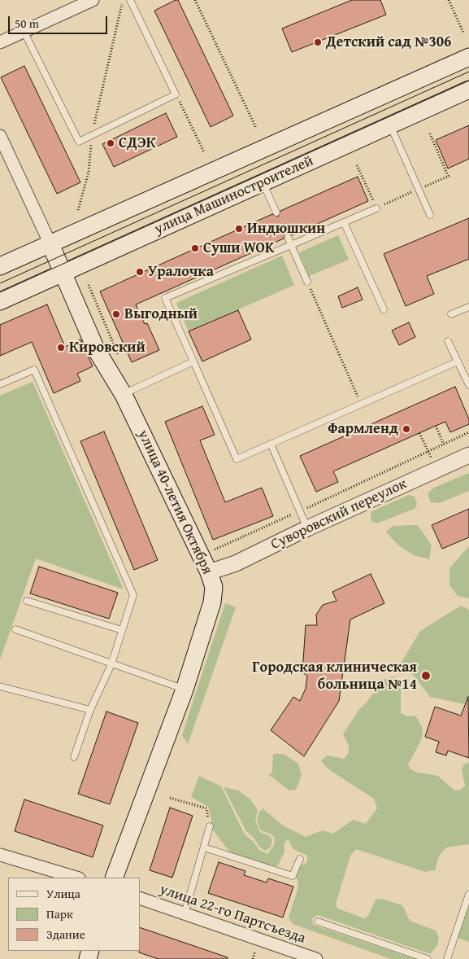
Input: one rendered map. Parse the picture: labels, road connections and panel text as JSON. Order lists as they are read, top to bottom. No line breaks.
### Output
{"streets":{"main road":["улица Машиностроителей","улица 40-летия Октября"],"street":["Суворовский переулок","улица 22-го Партсъезда"]},"crossings":[["улица Машиностроителей","улица 40-летия Октября"],["улица 40-летия Октября","Суворовский переулок"]],"places":["Детский сад №306","СДЭК","Индюшкин","Суши WOK","Уралочка","Выгодный","Кировский","Фармленд","Городская клиническая больница №14"],"legend":["Улица","Парк","Здание"],"scale_bar":"50 m"}
